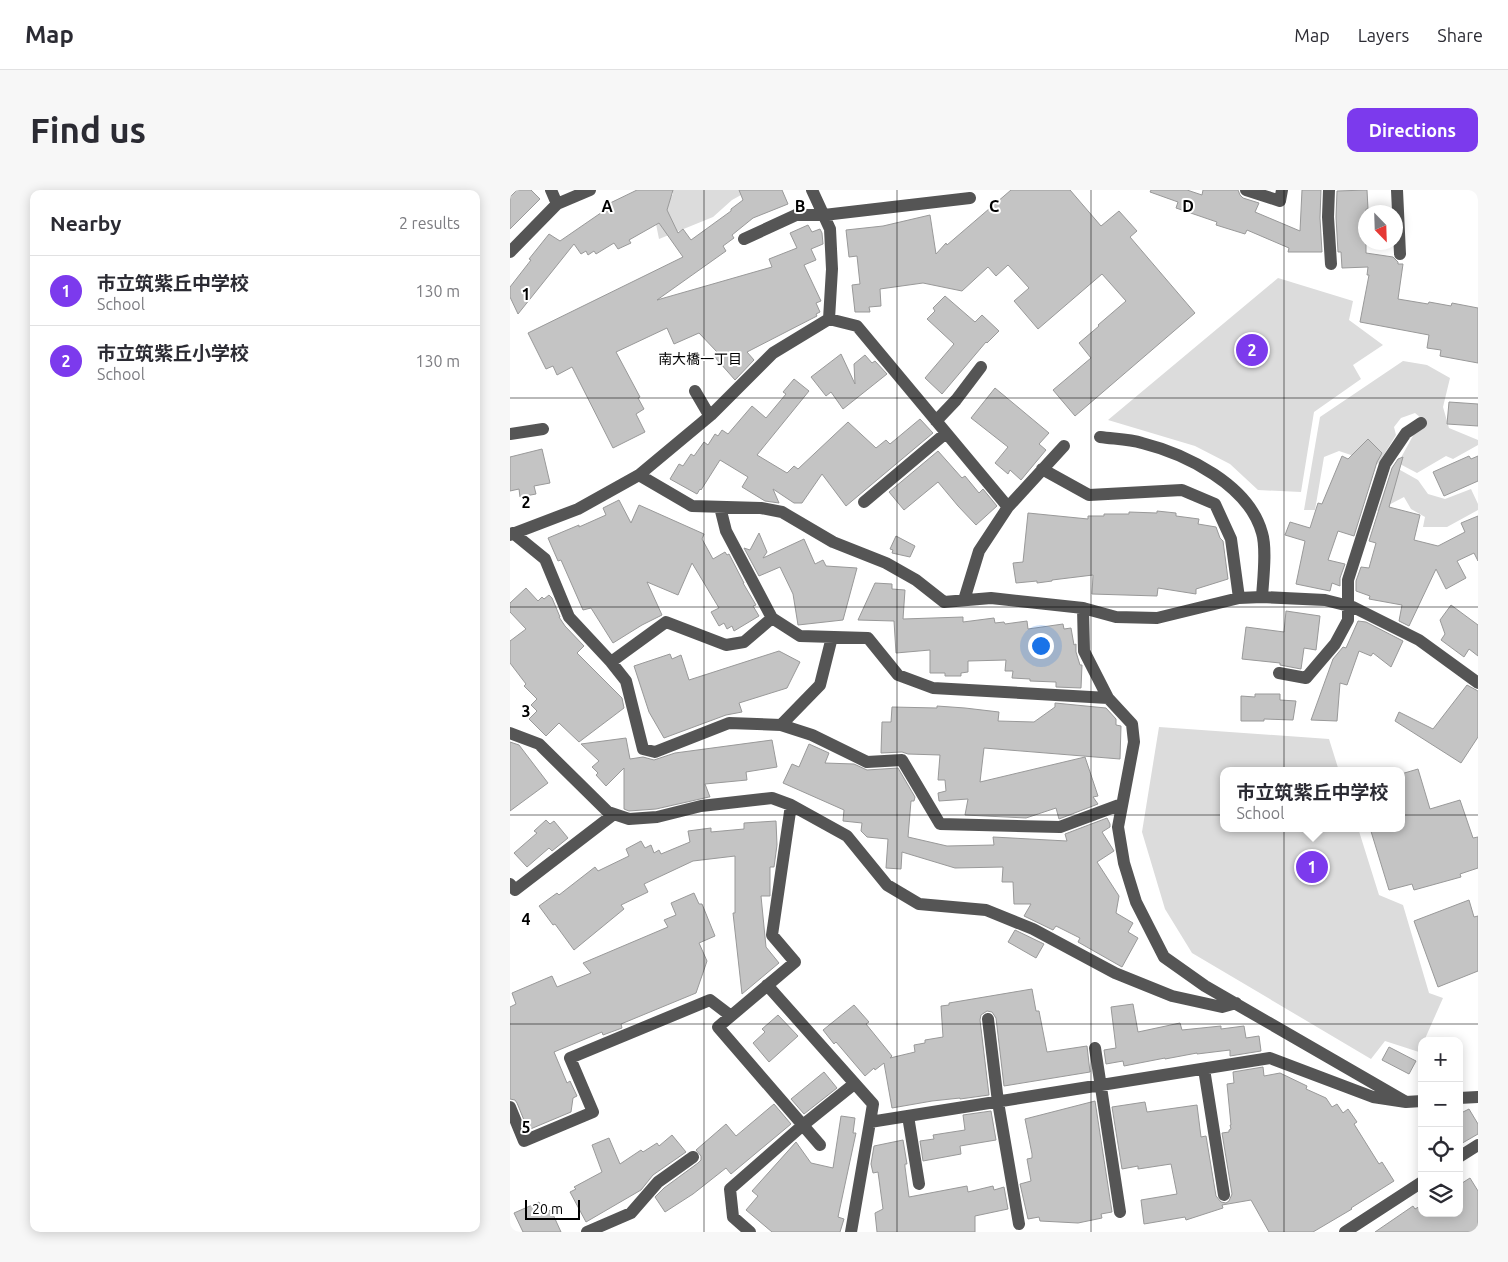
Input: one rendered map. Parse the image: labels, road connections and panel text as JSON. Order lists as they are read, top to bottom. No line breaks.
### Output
{"districts":["南大橋一丁目"],"scale_bar":"20 m","north":"bottom right","page":{"header":"Map","nav":["Map","Layers","Share"],"buttons":"Directions","title":"Find us","heading":["Nearby","2 results"],"list":[{"mark":"1","name":"市立筑紫丘中学校","note":"School","value":"130 m"},{"mark":"2","name":"市立筑紫丘小学校","note":"School","value":"130 m"}],"pins":["2","1"],"popup":["市立筑紫丘中学校","School"],"map_buttons":["+","−"],"scale":"20 m"},"grid":{"columns":["A","B","C","D"],"rows":["1","2","3","4","5"]}}
